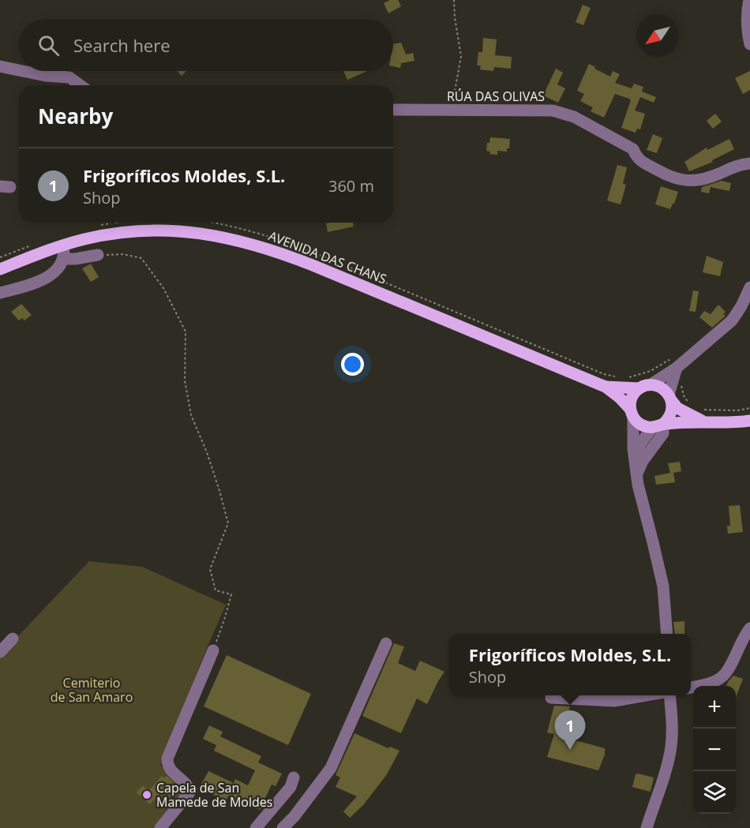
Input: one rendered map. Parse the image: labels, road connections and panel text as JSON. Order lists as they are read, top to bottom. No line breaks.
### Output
{"streets":{"main road":["AVENIDA DAS CHANS"],"street":["RÚA DAS OLIVAS"]},"parks":["Cemiterio de San Amaro"],"places":["Capela de San Mamede de Moldes"],"north":"bottom left","page":{"search":"Search here","heading":"Nearby","list":[{"mark":"1","name":"Frigoríficos Moldes, S.L.","note":"Shop","value":"360 m"}],"popup":["Frigoríficos Moldes, S.L.","Shop"],"map_buttons":["+","−"],"pins":"1"}}
